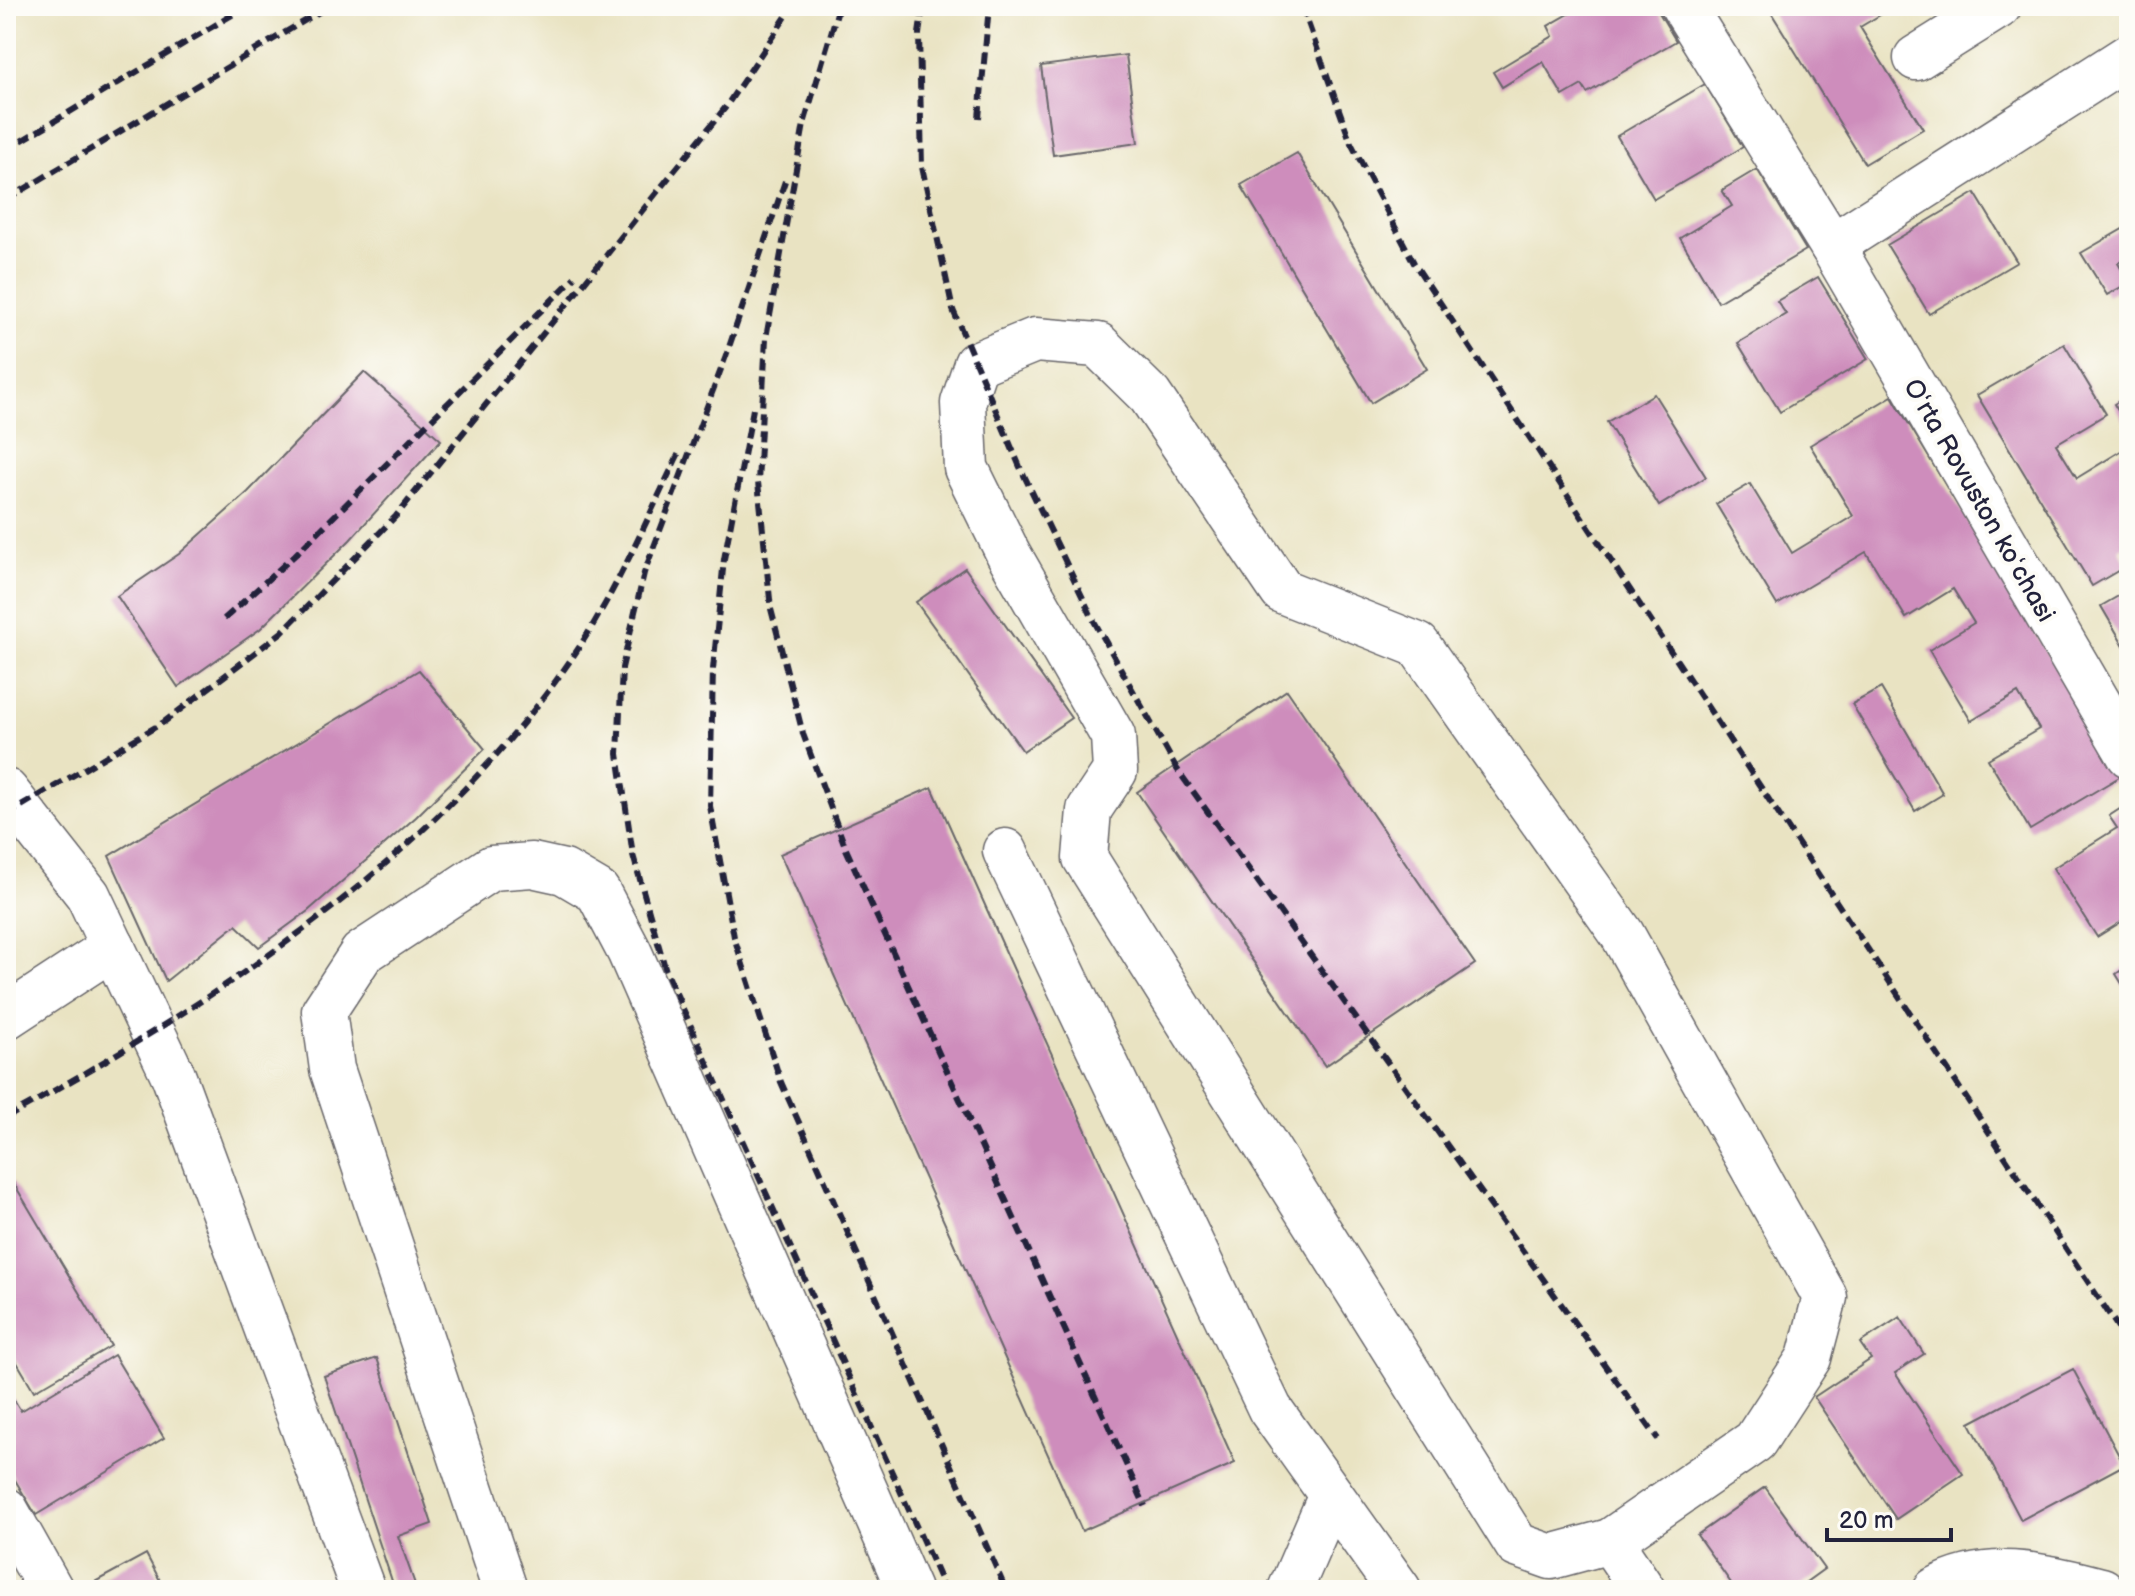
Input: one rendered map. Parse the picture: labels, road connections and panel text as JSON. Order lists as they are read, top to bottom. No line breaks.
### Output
{"streets":{"street":["Oʻrta Rovuston koʻchasi"]},"scale_bar":"20 m"}
